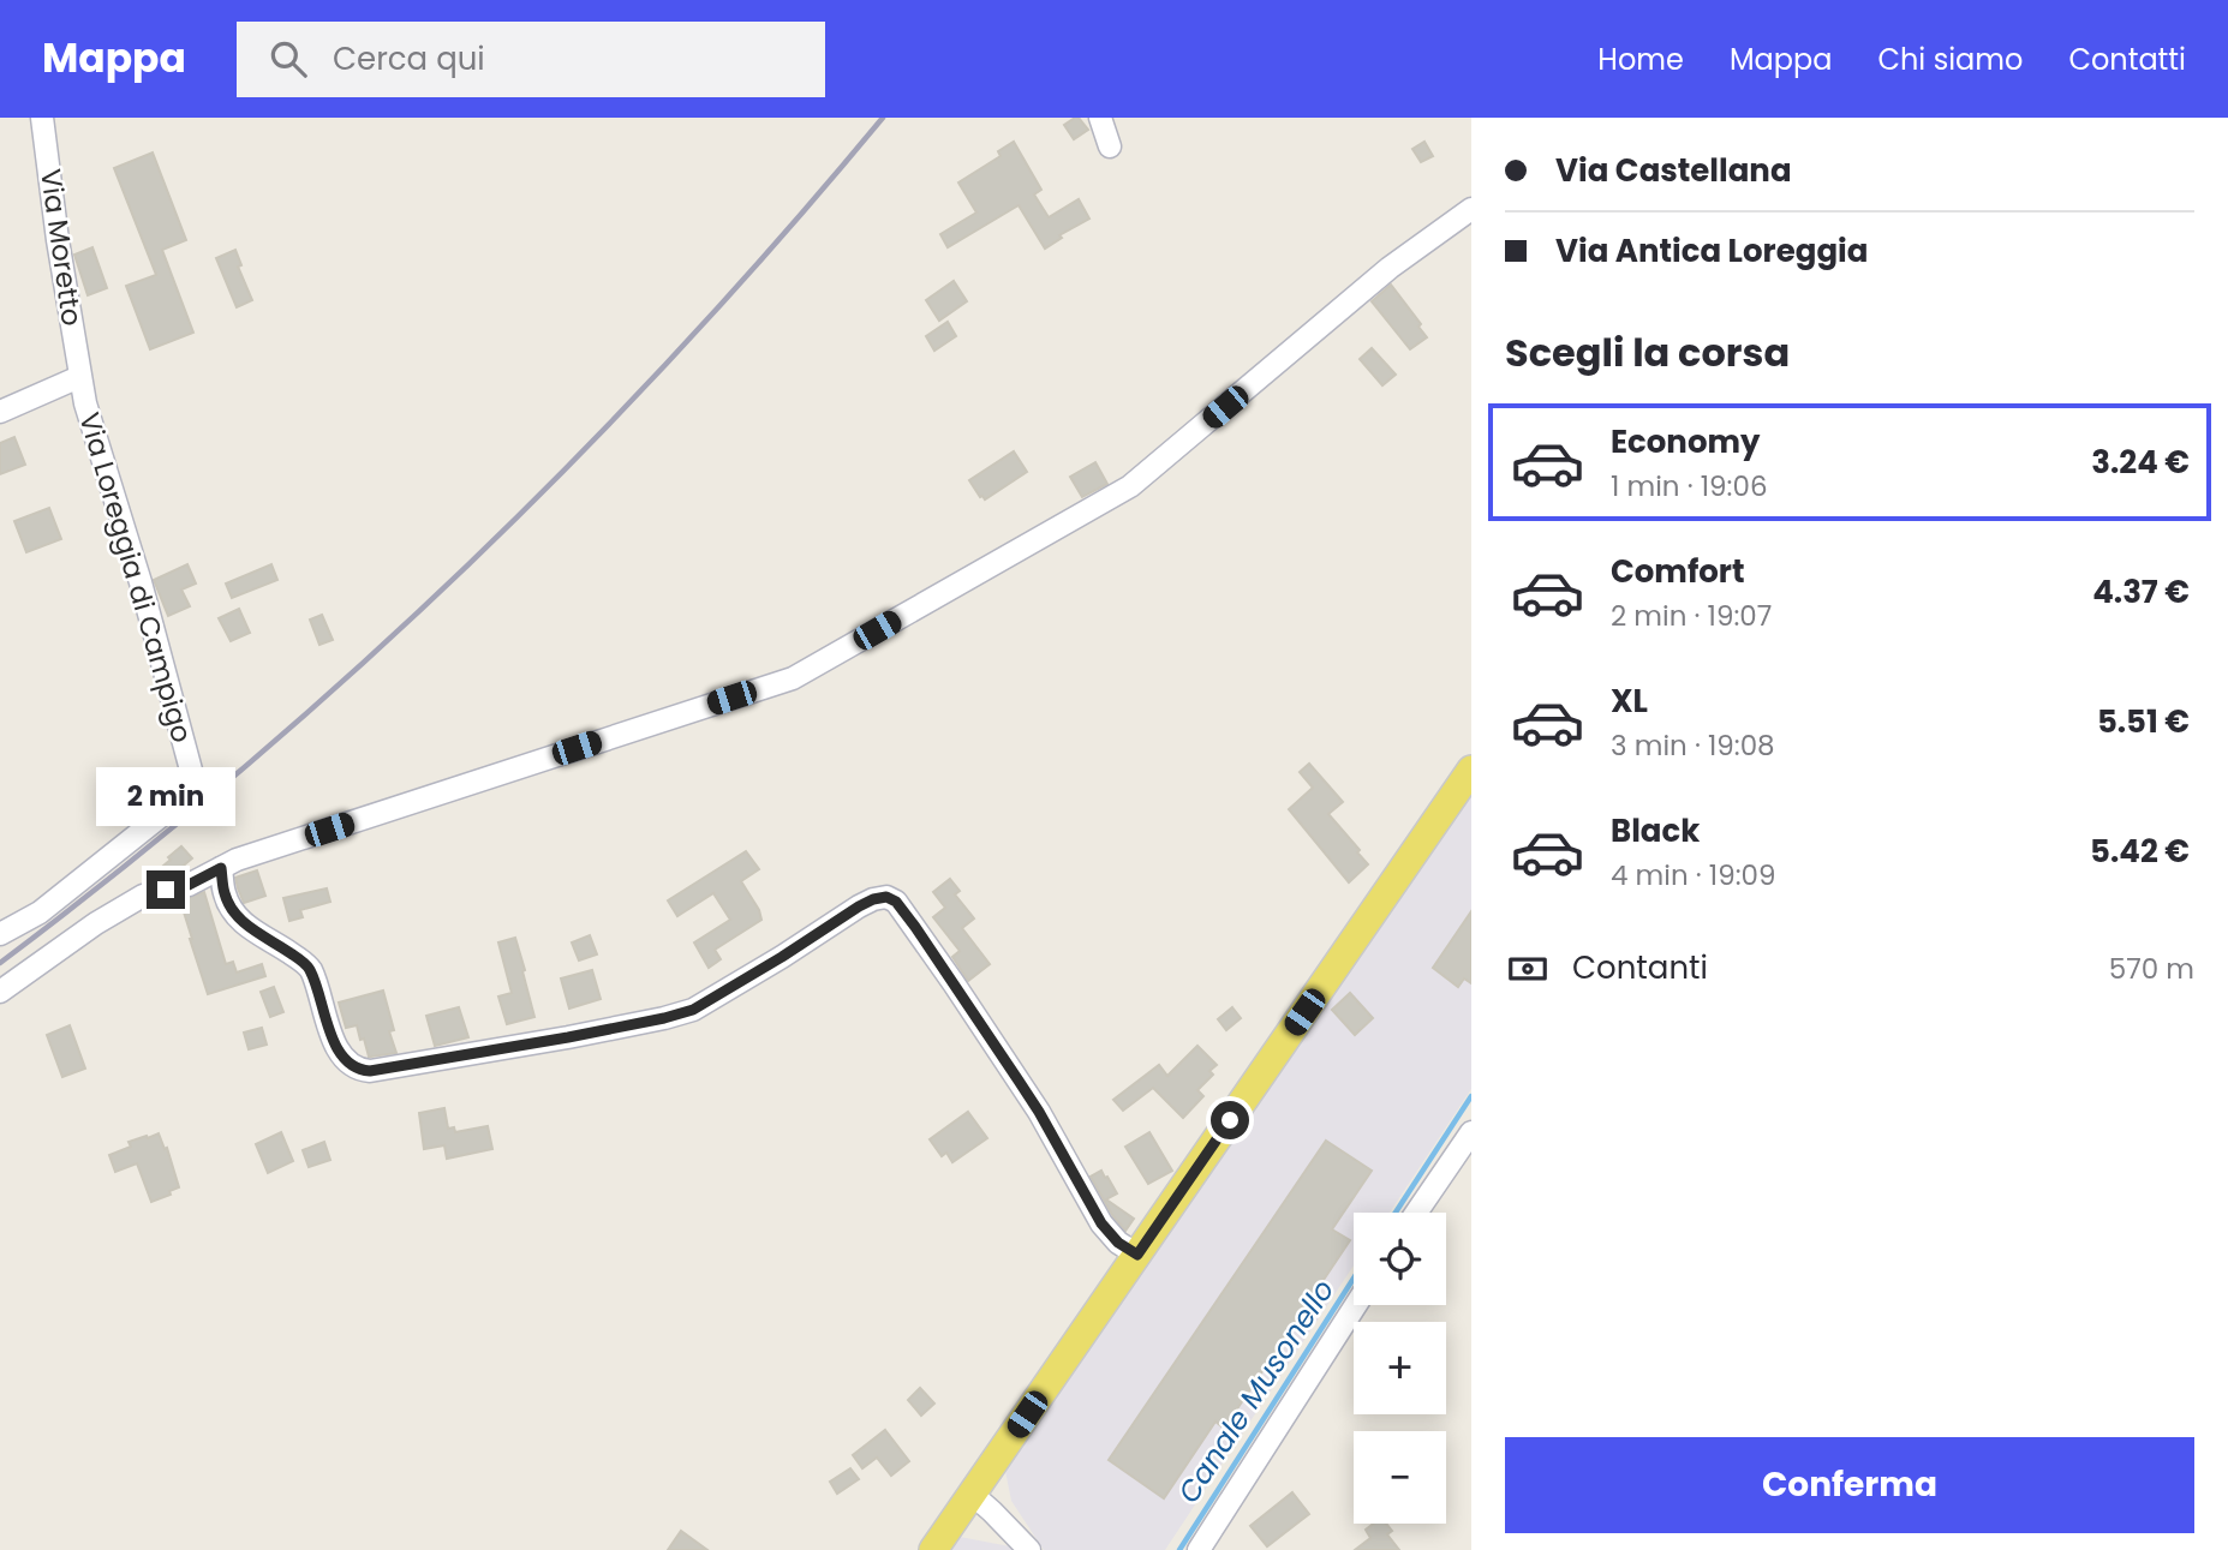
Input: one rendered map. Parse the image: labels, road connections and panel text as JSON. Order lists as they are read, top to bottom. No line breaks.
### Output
{"streets":{"street":["Via Moretto","Via Loreggia di Campigo"]},"crossings":[["Via Moretto","Via Loreggia di Campigo"]],"water":["Canale Musonello"],"page":{"header":"Mappa","search":"Cerca qui","nav":["Home","Mappa","Chi siamo","Contatti"],"banner":["Via Castellana","Via Antica Loreggia"],"heading":"Scegli la corsa","list":[{"name":"Economy","note":"1 min · 19:06","value":"3.24 €"},{"name":"Comfort","note":"2 min · 19:07","value":"4.37 €"},{"name":"XL","note":"3 min · 19:08","value":"5.51 €"},{"name":"Black","note":"4 min · 19:09","value":"5.42 €"}],"bubble":"2 min","pay":["Contanti","570 m"],"map_buttons":["+","−"],"buttons":"Conferma"}}
